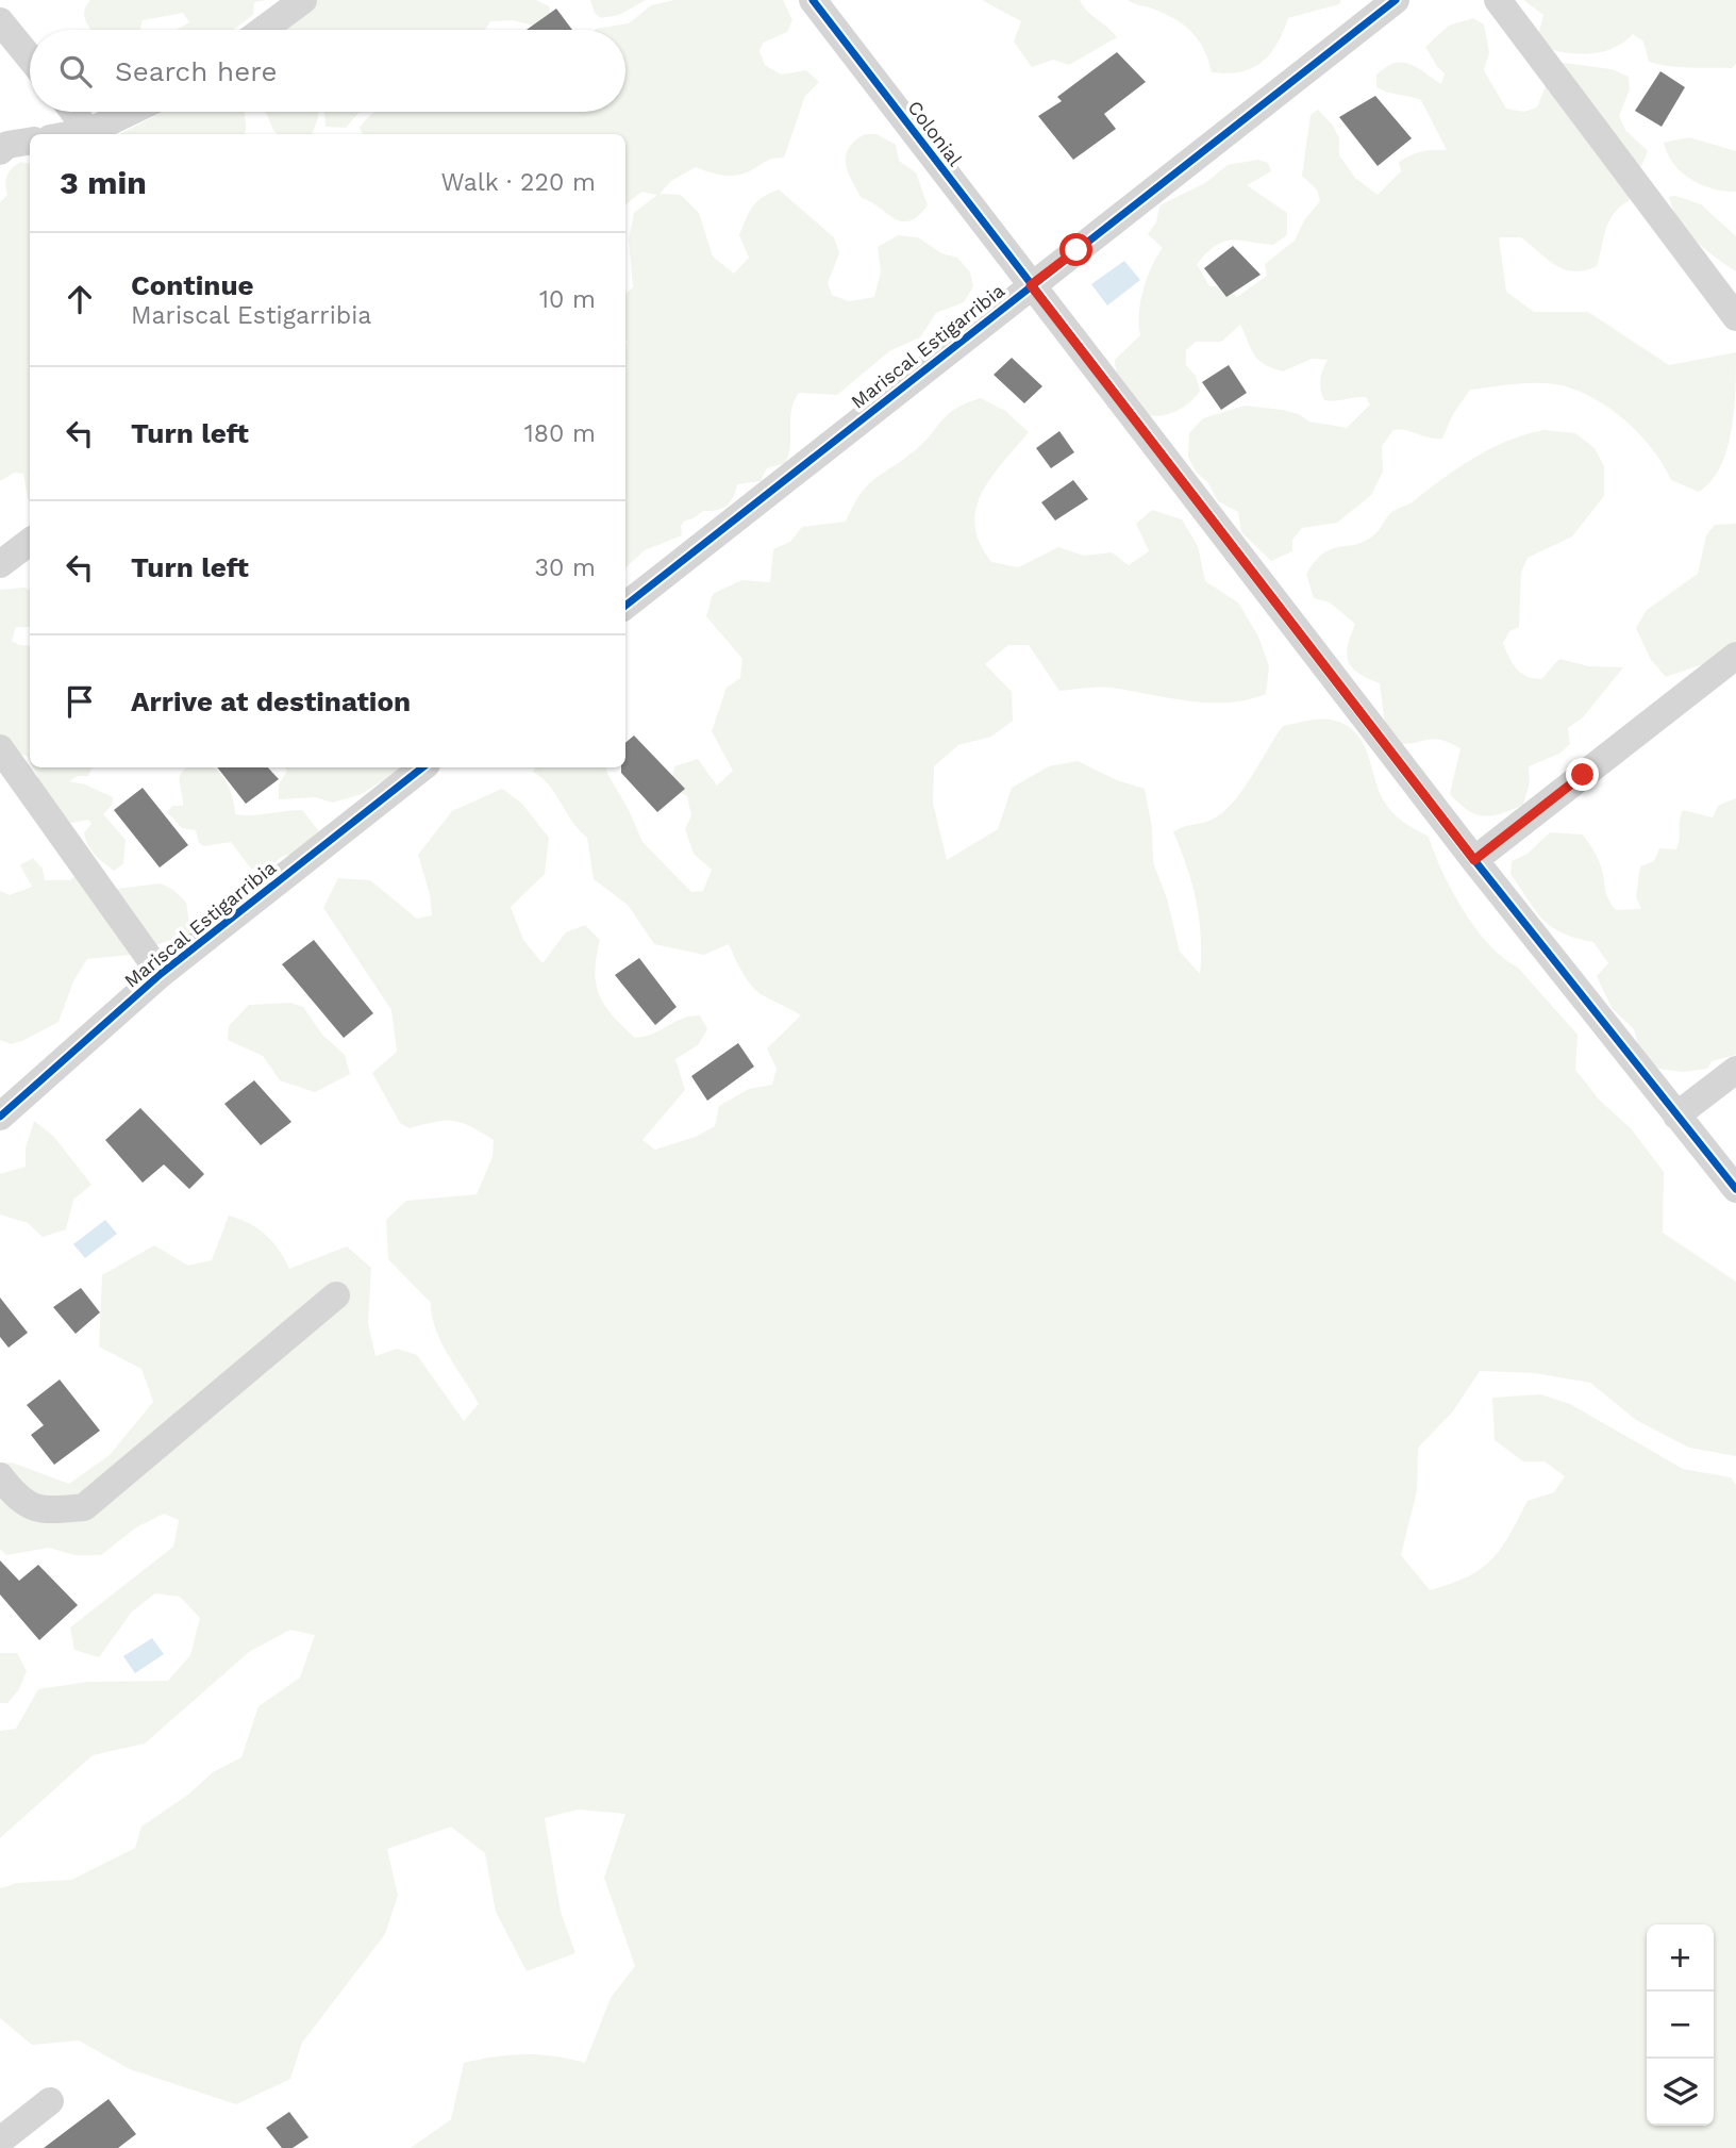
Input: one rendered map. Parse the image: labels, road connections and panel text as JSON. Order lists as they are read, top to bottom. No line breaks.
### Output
{"streets":{"street":["Colonial","Mariscal Estigarribia"]},"crossings":[["Colonial","Mariscal Estigarribia"]],"page":{"search":"Search here","heading":["3 min","Walk · 220 m"],"list":[["Continue","Mariscal Estigarribia","10 m"],["Turn left","180 m"],["Turn left","30 m"],"Arrive at destination"],"map_buttons":["+","−"]}}
